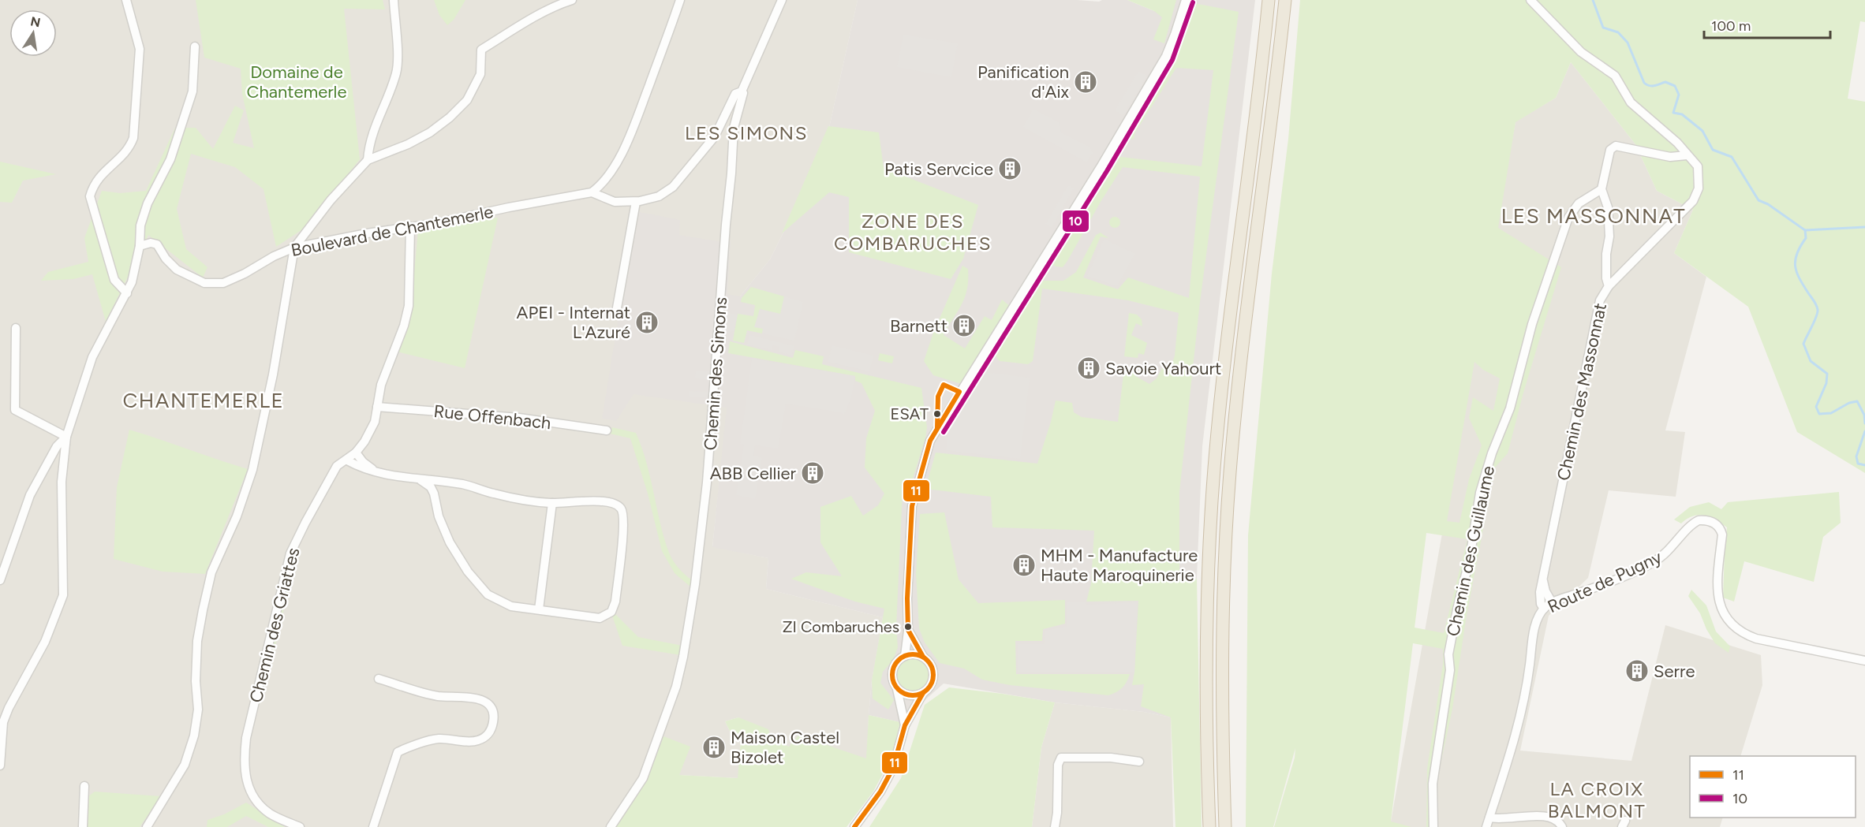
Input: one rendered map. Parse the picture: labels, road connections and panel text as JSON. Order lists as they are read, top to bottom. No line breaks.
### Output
{"streets":{"street":["Boulevard de Chantemerle","Chemin des Simons","Chemin des Massonnat","Rue Offenbach","Chemin des Guillaume","Route de Pugny","Chemin des Griattes"]},"crossings":[["Boulevard de Chantemerle","Chemin des Griattes"],["Chemin des Massonnat","Route de Pugny"],["Rue Offenbach","Chemin des Griattes"]],"districts":["LES SIMONS","LES MASSONNAT","ZONE DES COMBARUCHES","CHANTEMERLE","LA CROIX BALMONT"],"parks":["Domaine de Chantemerle"],"places":{"building":["Panification d'Aix","Patis Servcice","APEI - Internat L'Azuré","Barnett","Savoie Yahourt","ABB Cellier","MHM - Manufacture Haute Maroquinerie","Serre","Maison Castel Bizolet"],"other":["ESAT","ZI Combaruches"]},"lines":["transit line 10","transit line 11"],"legend":["11","10"],"scale_bar":"100 m","north":"top"}
